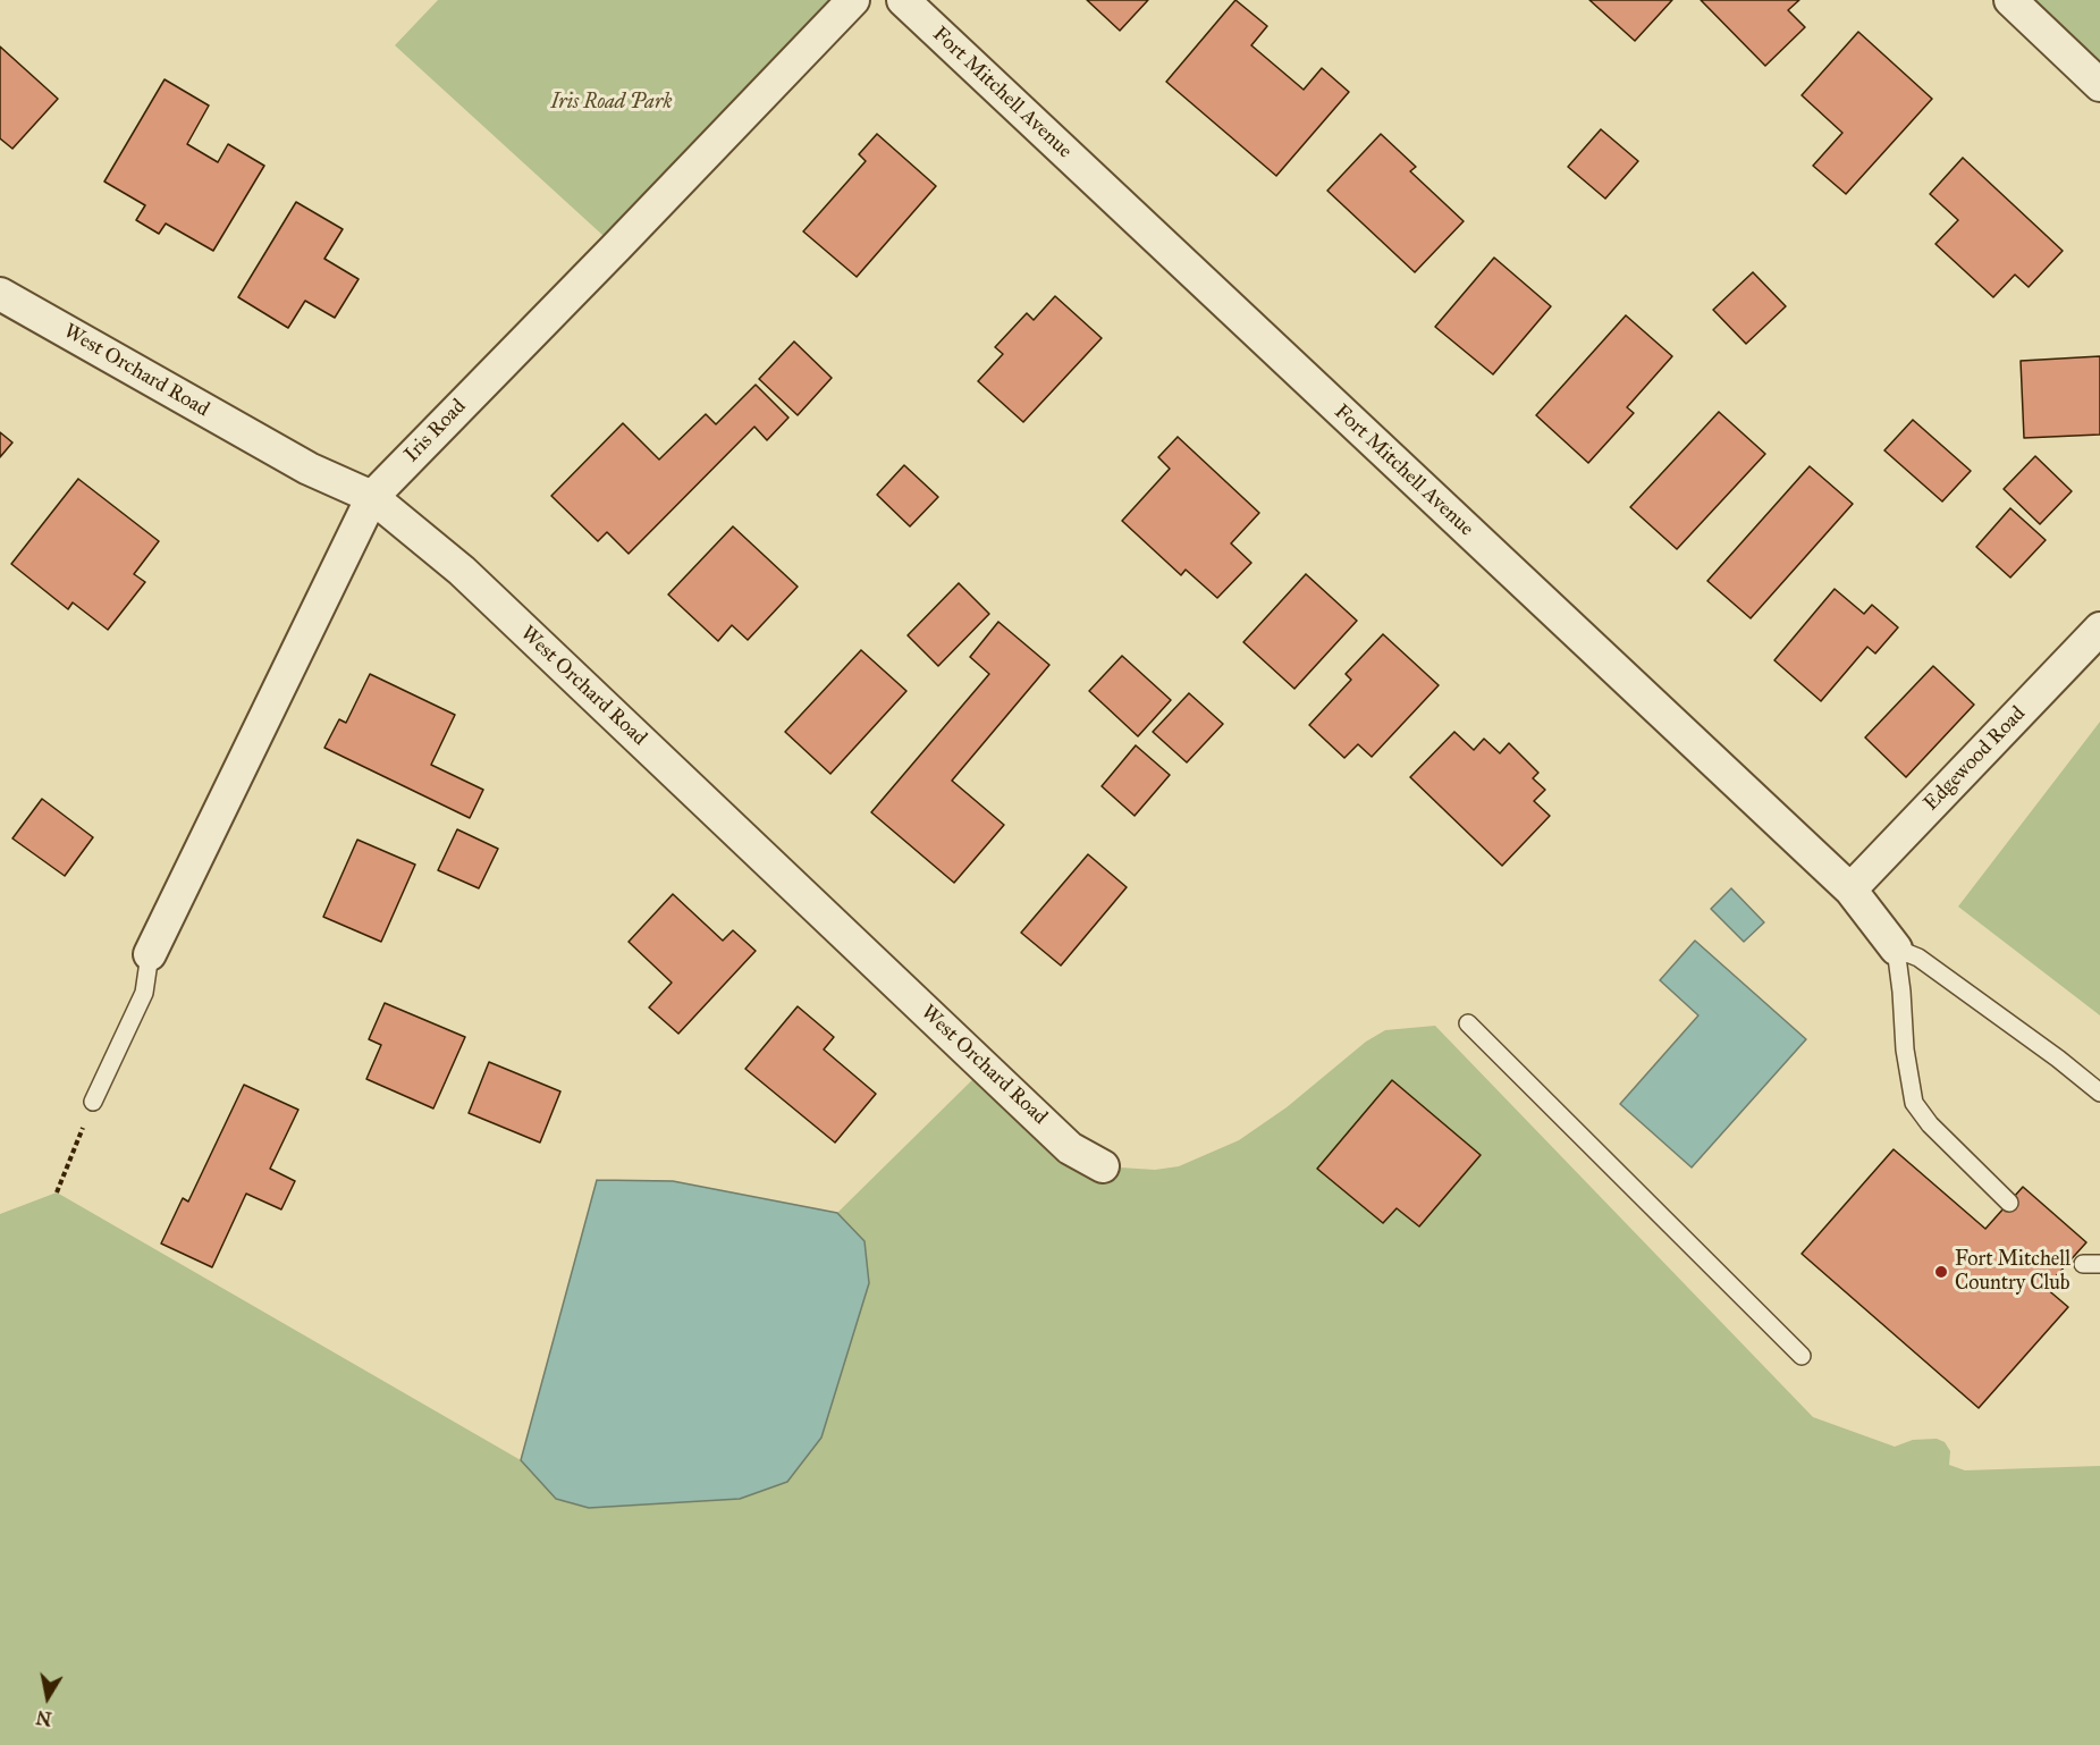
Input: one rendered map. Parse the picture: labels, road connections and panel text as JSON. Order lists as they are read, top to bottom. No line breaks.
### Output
{"streets":{"street":["Fort Mitchell Avenue","West Orchard Road","Iris Road","Edgewood Road"]},"crossings":[["Fort Mitchell Avenue","Edgewood Road"],["West Orchard Road","Iris Road"]],"parks":["Iris Road Park"],"places":["Fort Mitchell Country Club"],"north":"bottom"}
